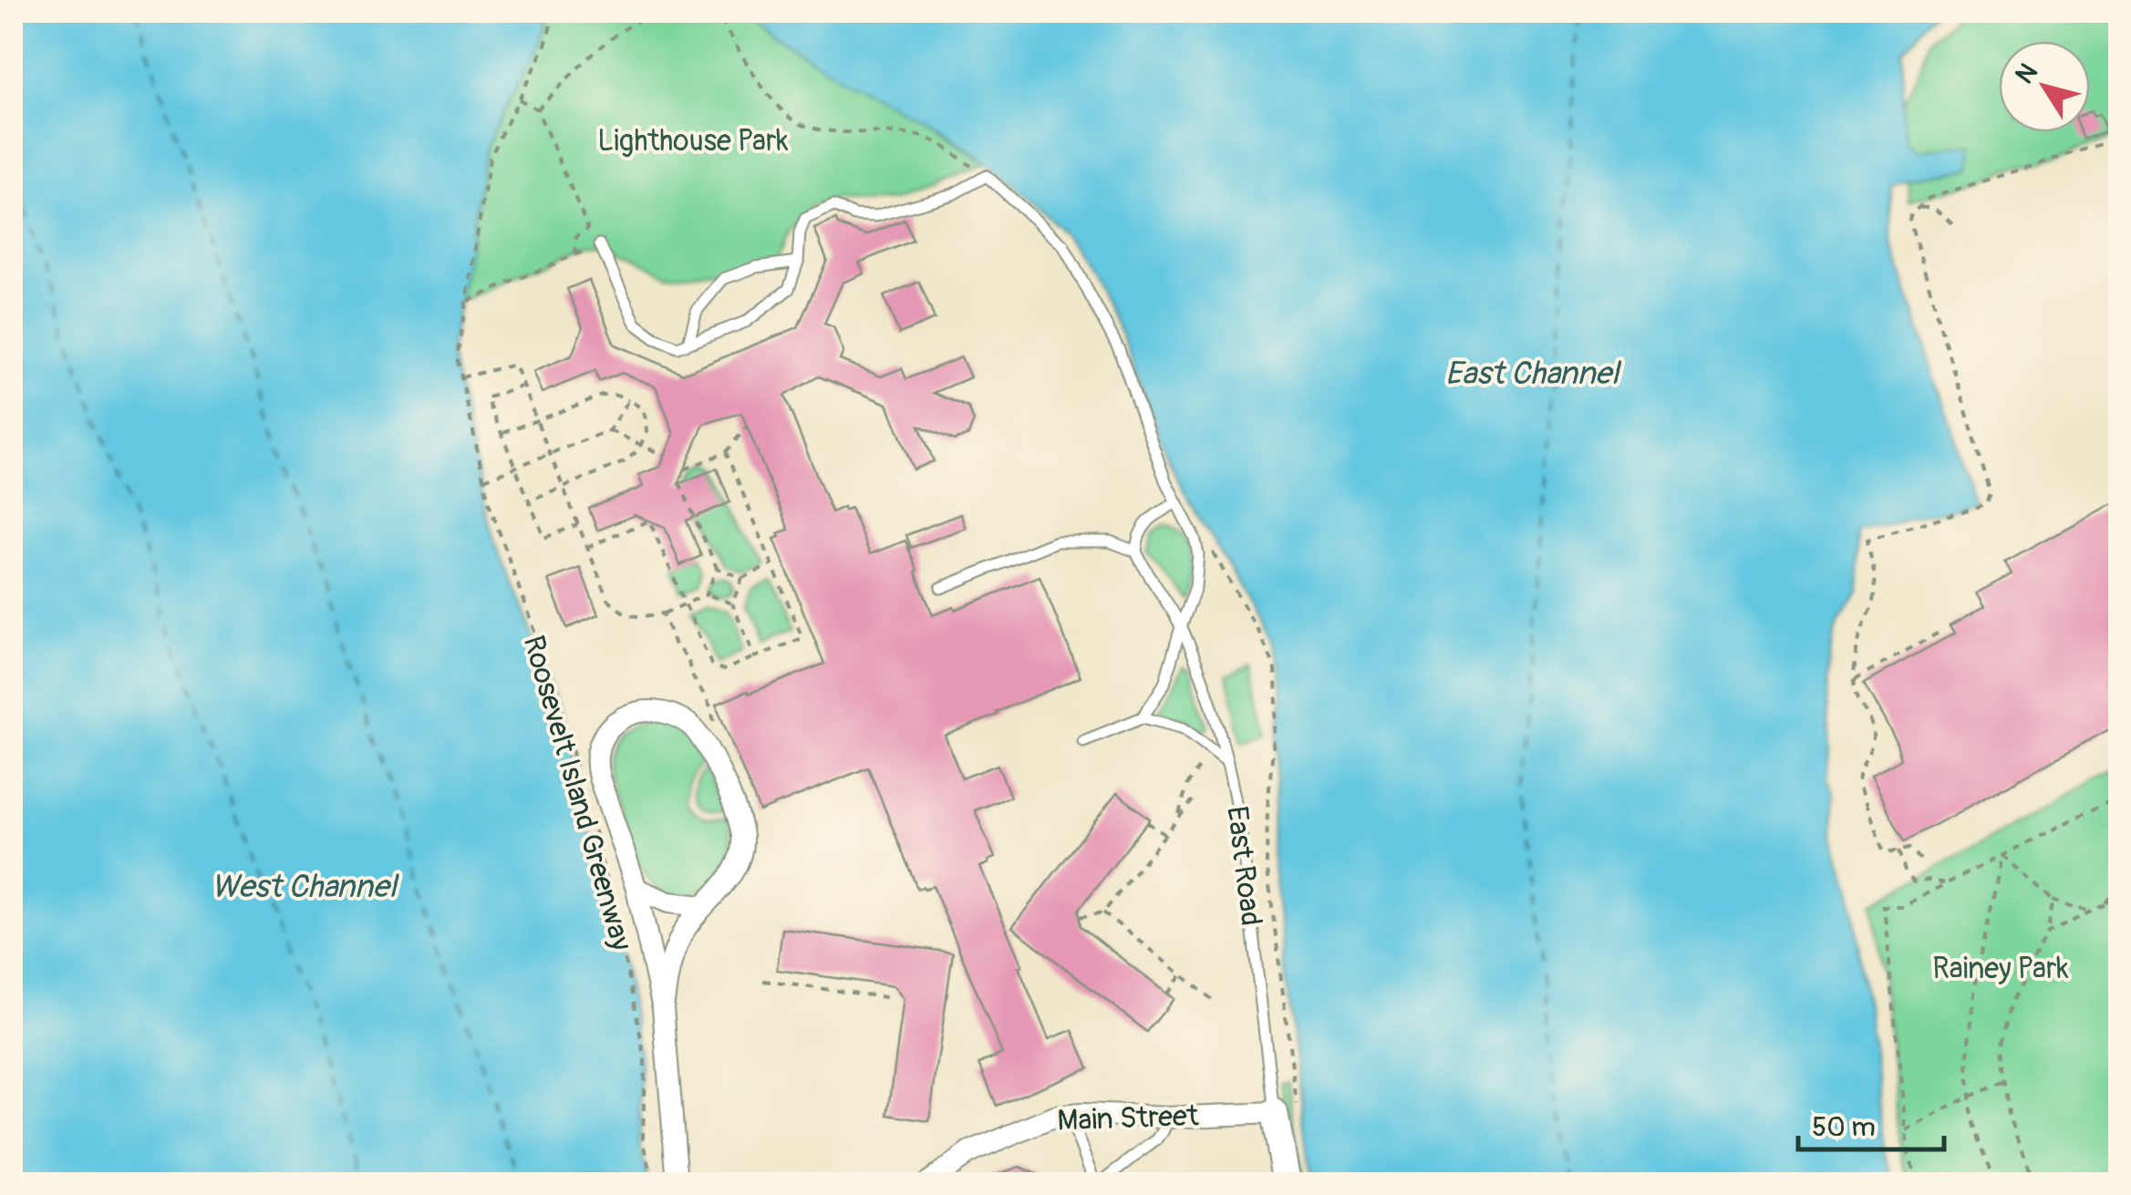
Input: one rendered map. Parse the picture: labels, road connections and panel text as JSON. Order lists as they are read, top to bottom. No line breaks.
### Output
{"streets":{"street":["Main Street"],"lane":["East Road"],"path":["Roosevelt Island Greenway"]},"crossings":[["East Road","Main Street"]],"water":["East Channel","West Channel"],"parks":["Lighthouse Park","Rainey Park"],"scale_bar":"50 m","north":"top left"}
